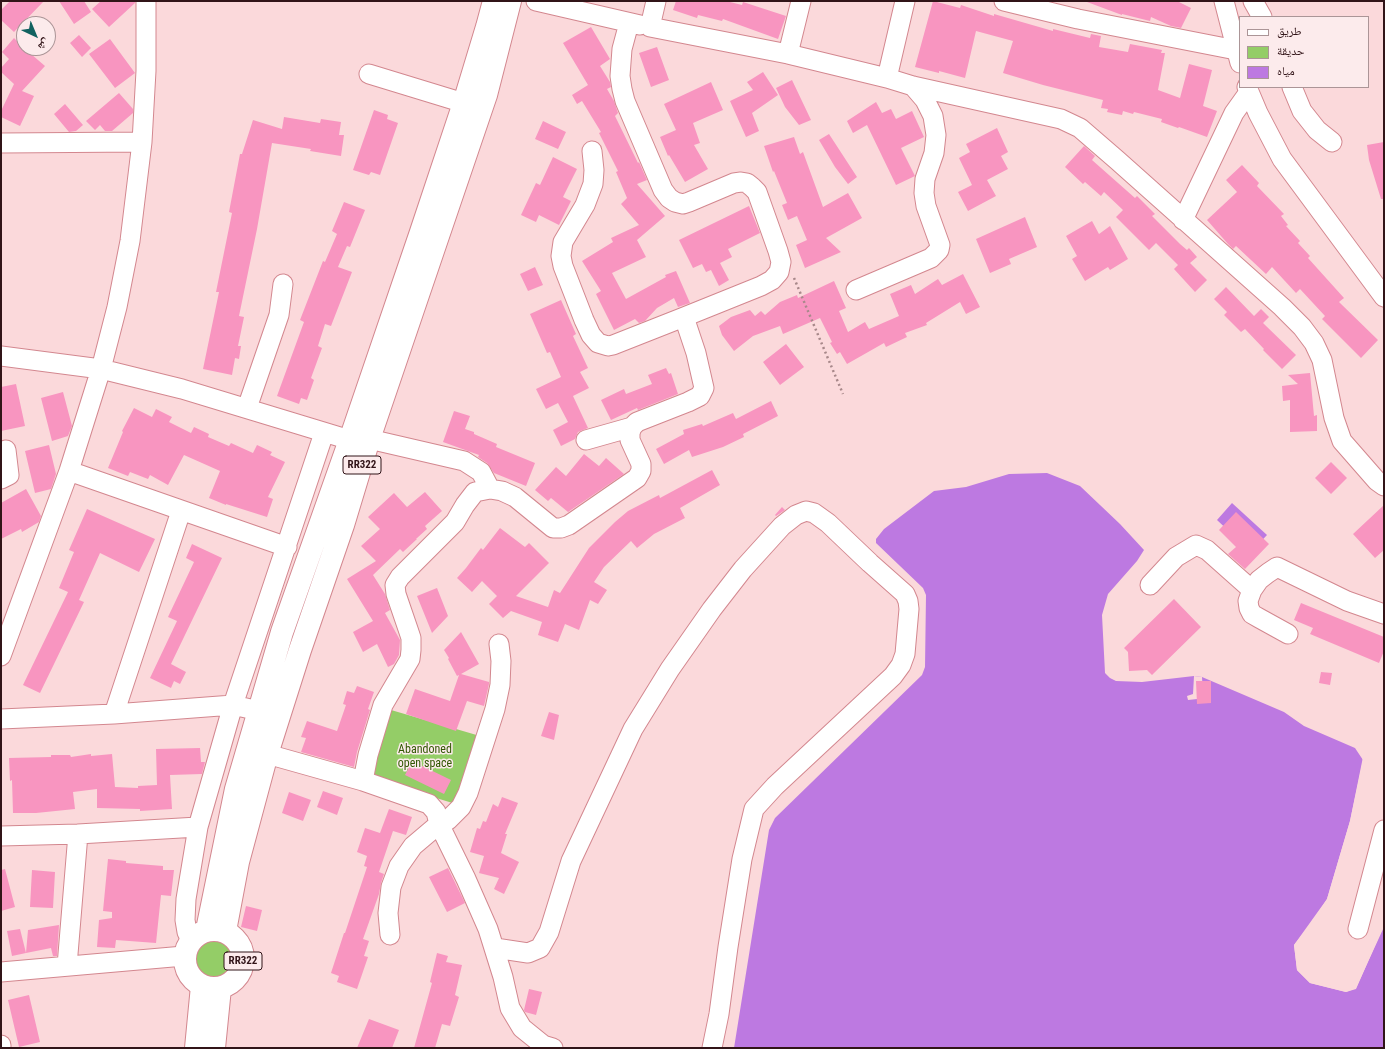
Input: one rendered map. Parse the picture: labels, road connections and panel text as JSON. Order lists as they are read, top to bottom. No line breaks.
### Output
{"streets":{"main road":["RR322"]},"parks":["Abandoned open space"],"legend":["طريق","حديقة","مياه"],"north":"bottom right"}
